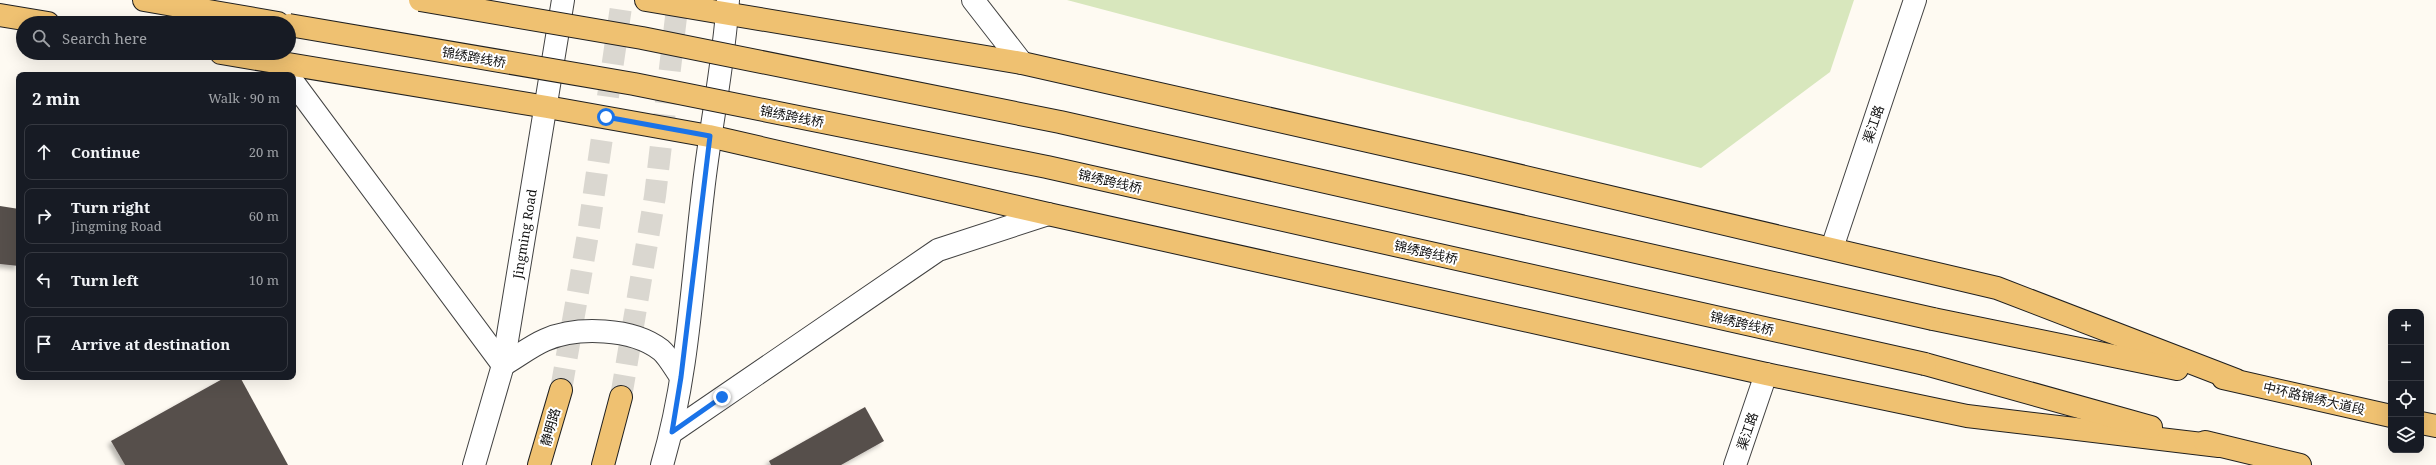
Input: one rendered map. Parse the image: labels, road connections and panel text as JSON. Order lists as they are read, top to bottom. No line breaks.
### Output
{"streets":{"main road":["锦绣跨线桥","中环路锦绣大道段","静明路"],"street":["渠江路","Jingming Road"]},"page":{"search":"Search here","heading":["2 min","Walk · 90 m"],"list":[["Continue","20 m"],["Turn right","Jingming Road","60 m"],["Turn left","10 m"],"Arrive at destination"],"map_buttons":["+","−"]}}
